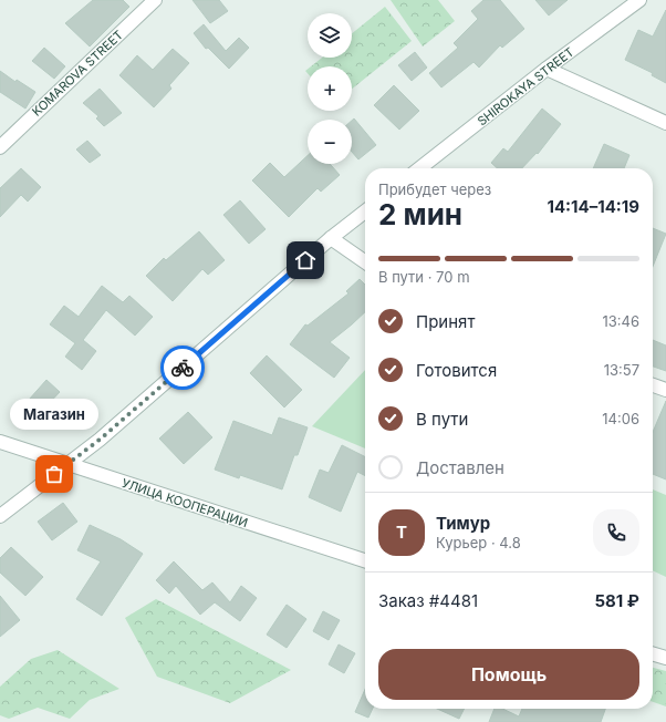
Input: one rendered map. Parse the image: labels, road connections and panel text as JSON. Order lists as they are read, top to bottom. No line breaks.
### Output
{"streets":{"street":["KOMAROVA STREET","SHIROKAYA STREET","УЛИЦА КООПЕРАЦИИ"]},"places":["Магазин"],"page":{"map_buttons":["+","−"],"heading":["2 мин","Прибудет через","14:14–14:19"],"panel":["Тимур","Курьер · 4.8","Заказ #4481","581 ₽"],"bar":"В пути · 70 m","list":[["Принят","13:46"],["Готовится","13:57"],["В пути","14:06"],"Доставлен"],"bubble":"Магазин","round":"Т","buttons":"Помощь"}}
